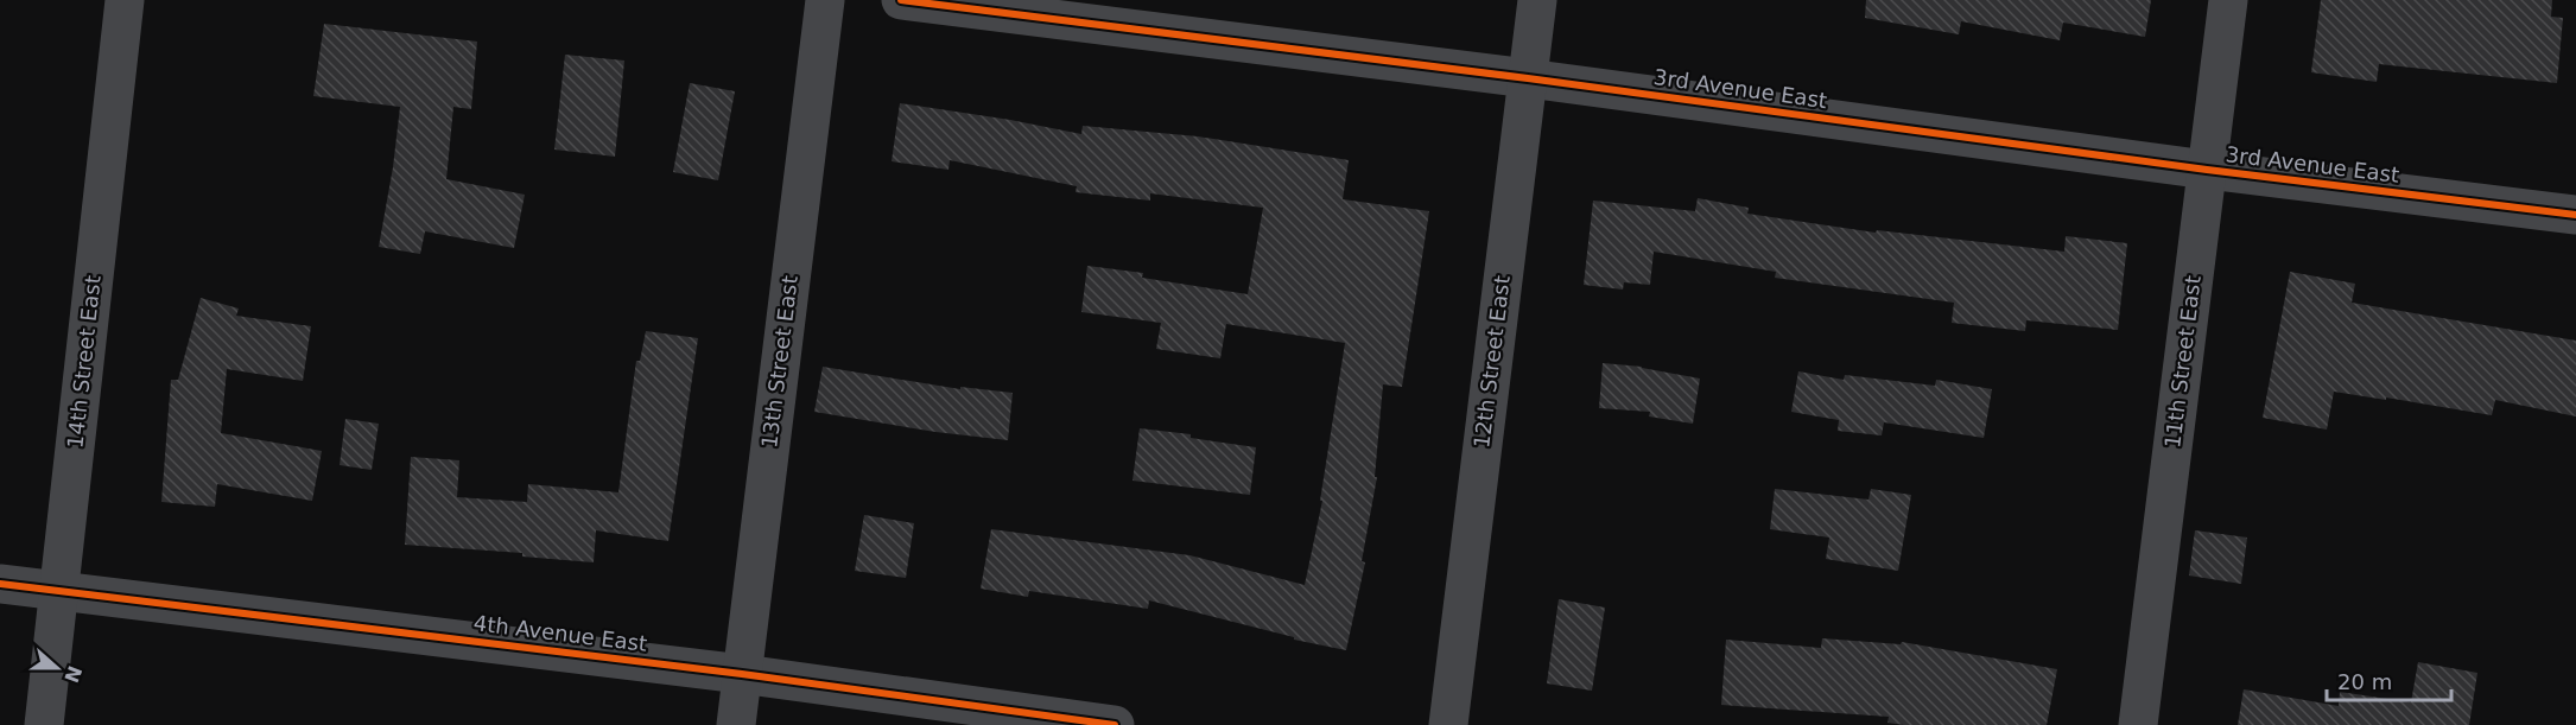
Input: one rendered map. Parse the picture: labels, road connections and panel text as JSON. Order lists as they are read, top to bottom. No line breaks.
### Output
{"streets":{"street":["3rd Avenue East","14th Street East","13th Street East","12th Street East","11th Street East","4th Avenue East"]},"crossings":[["3rd Avenue East","12th Street East"],["3rd Avenue East","11th Street East"],["14th Street East","4th Avenue East"],["13th Street East","4th Avenue East"]],"scale_bar":"20 m","north":"right"}
